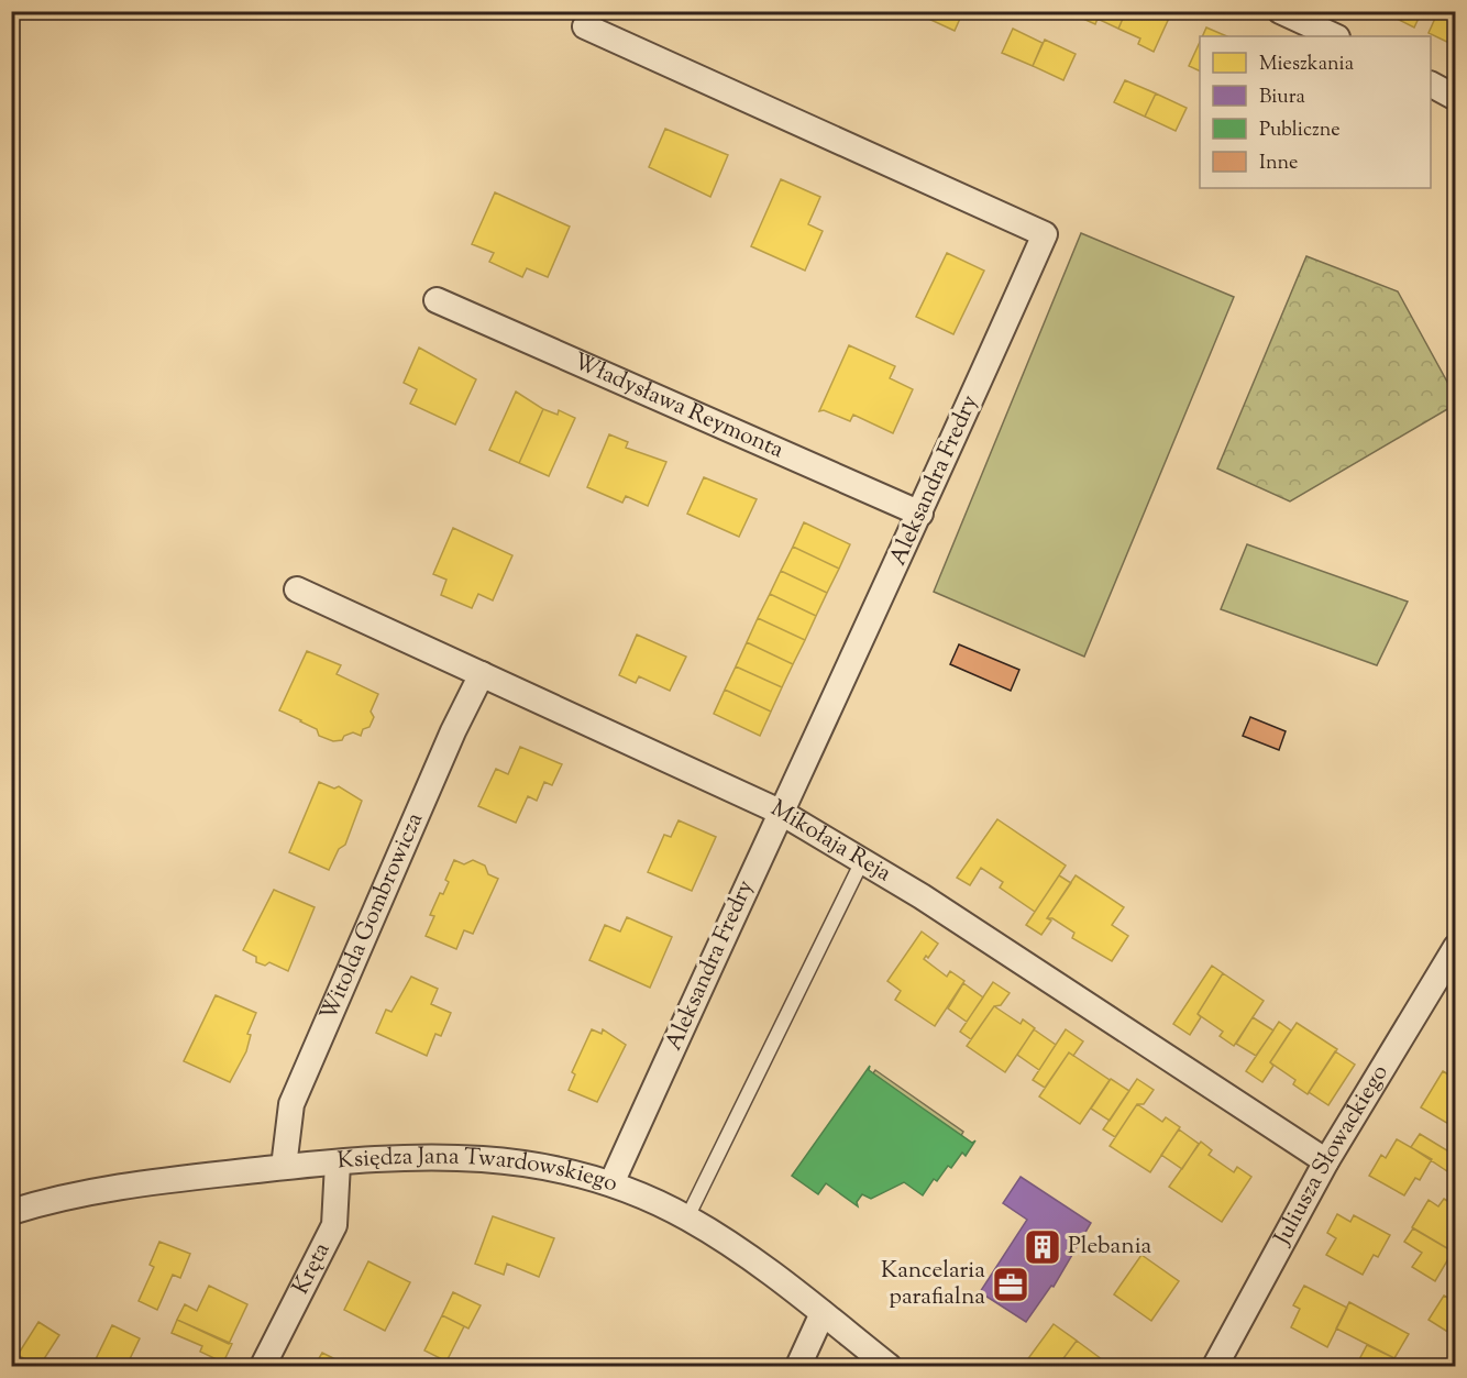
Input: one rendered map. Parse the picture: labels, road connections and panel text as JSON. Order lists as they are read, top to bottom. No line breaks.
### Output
{"streets":{"street":["Władysława Reymonta","Aleksandra Fredry","Mikołaja Reja","Witolda Gombrowicza","Juliusza Słowackiego","Księdza Jana Twardowskiego","Kręta"]},"crossings":[["Władysława Reymonta","Aleksandra Fredry"],["Aleksandra Fredry","Mikołaja Reja"],["Aleksandra Fredry","Księdza Jana Twardowskiego"],["Mikołaja Reja","Witolda Gombrowicza"],["Mikołaja Reja","Juliusza Słowackiego"],["Witolda Gombrowicza","Księdza Jana Twardowskiego"],["Księdza Jana Twardowskiego","Kręta"]],"places":{"building":["Plebania"],"office":["Kancelaria parafialna"]},"legend":["Mieszkania","Biura","Publiczne","Inne"]}
